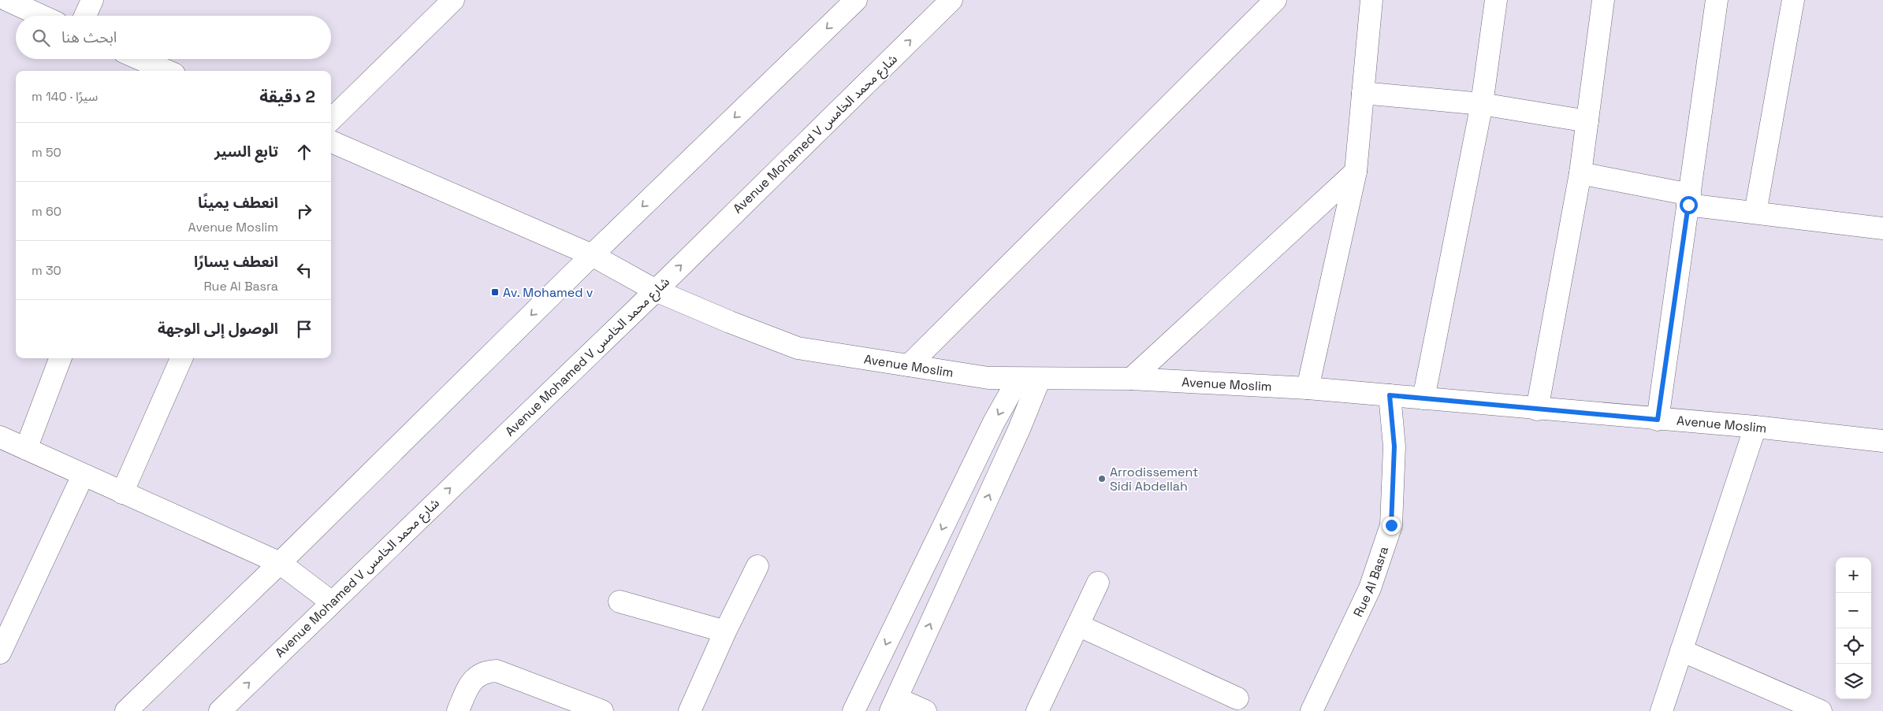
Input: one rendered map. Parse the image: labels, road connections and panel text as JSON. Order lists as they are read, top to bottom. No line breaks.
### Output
{"streets":{"street":["Avenue Mohamed V شارع محمد الخامس","Avenue Moslim","Rue Al Basra"]},"crossings":[["Avenue Mohamed V شارع محمد الخامس","Avenue Moslim"],["Avenue Moslim","Rue Al Basra"]],"places":{"transit":["Av. Mohamed v"],"other":["Arrodissement Sidi Abdellah"]},"page":{"search":"ابحث هنا","heading":["2 دقيقة","سيرًا · 140 m"],"list":[["تابع السير","50 m"],["انعطف يمينًا","Avenue Moslim","60 m"],["انعطف يسارًا","Rue Al Basra","30 m"],"الوصول إلى الوجهة"],"map_buttons":["+","−"]}}
